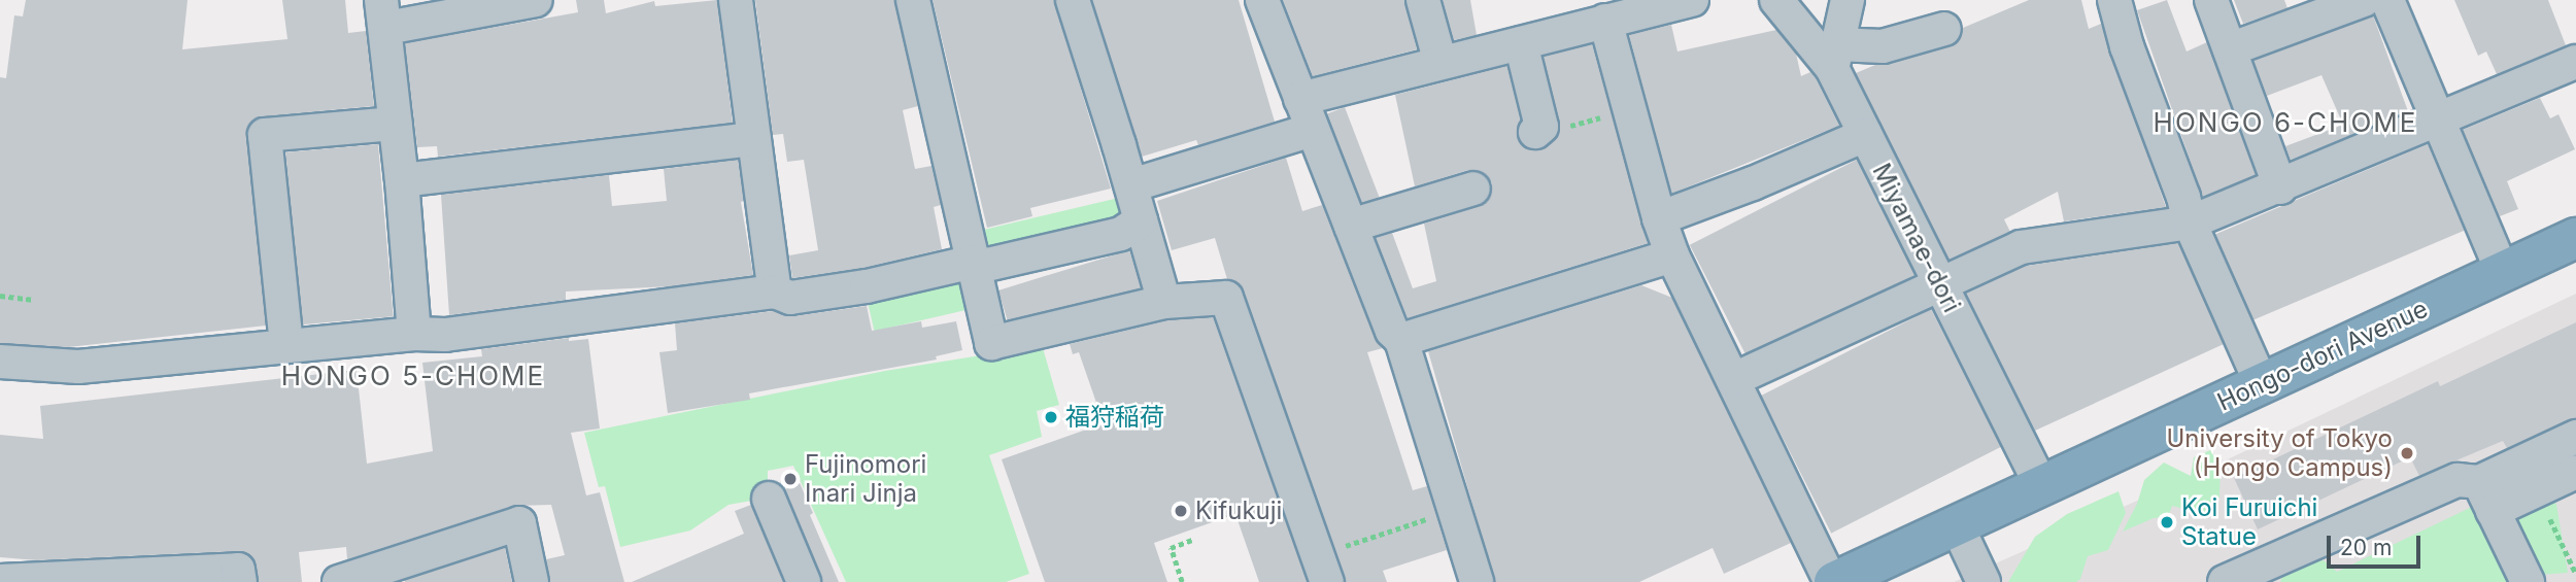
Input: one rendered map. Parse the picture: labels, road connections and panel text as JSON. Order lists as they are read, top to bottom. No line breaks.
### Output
{"streets":{"highway":["Hongo-dori Avenue"],"street":["Miyamae-dori"]},"crossings":[["Miyamae-dori","Hongo-dori Avenue"]],"districts":["HONGO 6-CHOME","HONGO 5-CHOME"],"places":["福狩稲荷","University of Tokyo (Hongo Campus)","Fujinomori Inari Jinja","Kifukuji","Koi Furuichi Statue"],"scale_bar":"20 m"}
